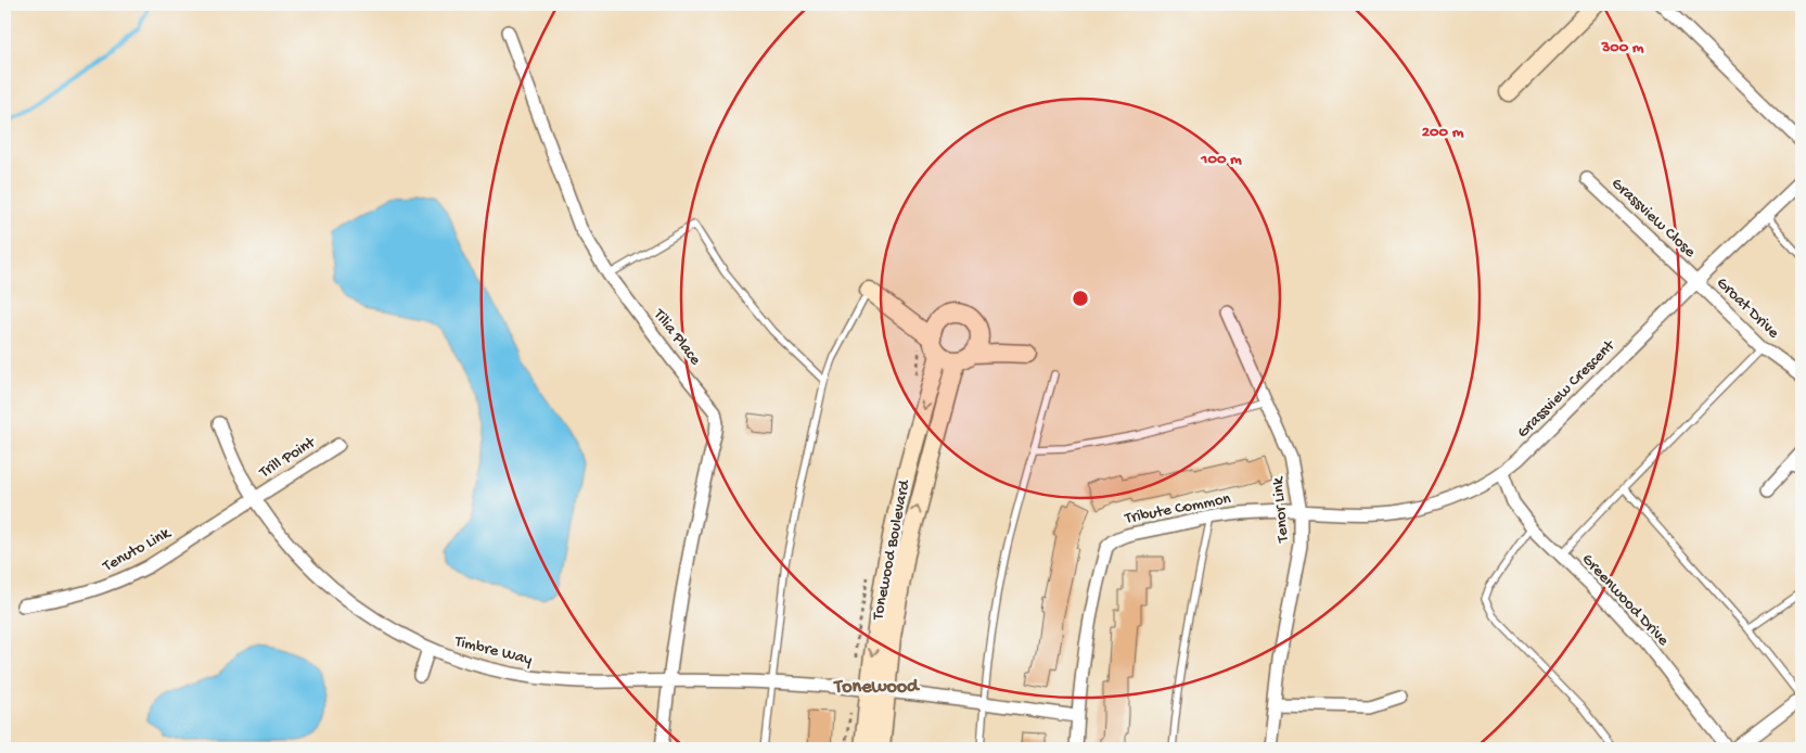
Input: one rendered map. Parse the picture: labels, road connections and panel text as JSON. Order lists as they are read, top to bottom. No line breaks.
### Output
{"streets":{"street":["Grassview Close","Groat Drive","Tilia Place","Grassview Crescent","Trill Point","Tribute Common","Tenor Link","Tenuto Link","Tonewood Boulevard","Greenwood Drive","Timbre Way"]},"crossings":[["Grassview Close","Groat Drive"],["Grassview Close","Grassview Crescent"],["Groat Drive","Grassview Crescent"],["Tilia Place","Timbre Way"],["Grassview Crescent","Tribute Common"],["Grassview Crescent","Tenor Link"],["Grassview Crescent","Greenwood Drive"],["Trill Point","Tenuto Link"],["Trill Point","Timbre Way"],["Tribute Common","Tenor Link"],["Tenuto Link","Timbre Way"],["Tonewood Boulevard","Timbre Way"]],"districts":["Tonewood"],"rings":["300 m","200 m","100 m"]}
